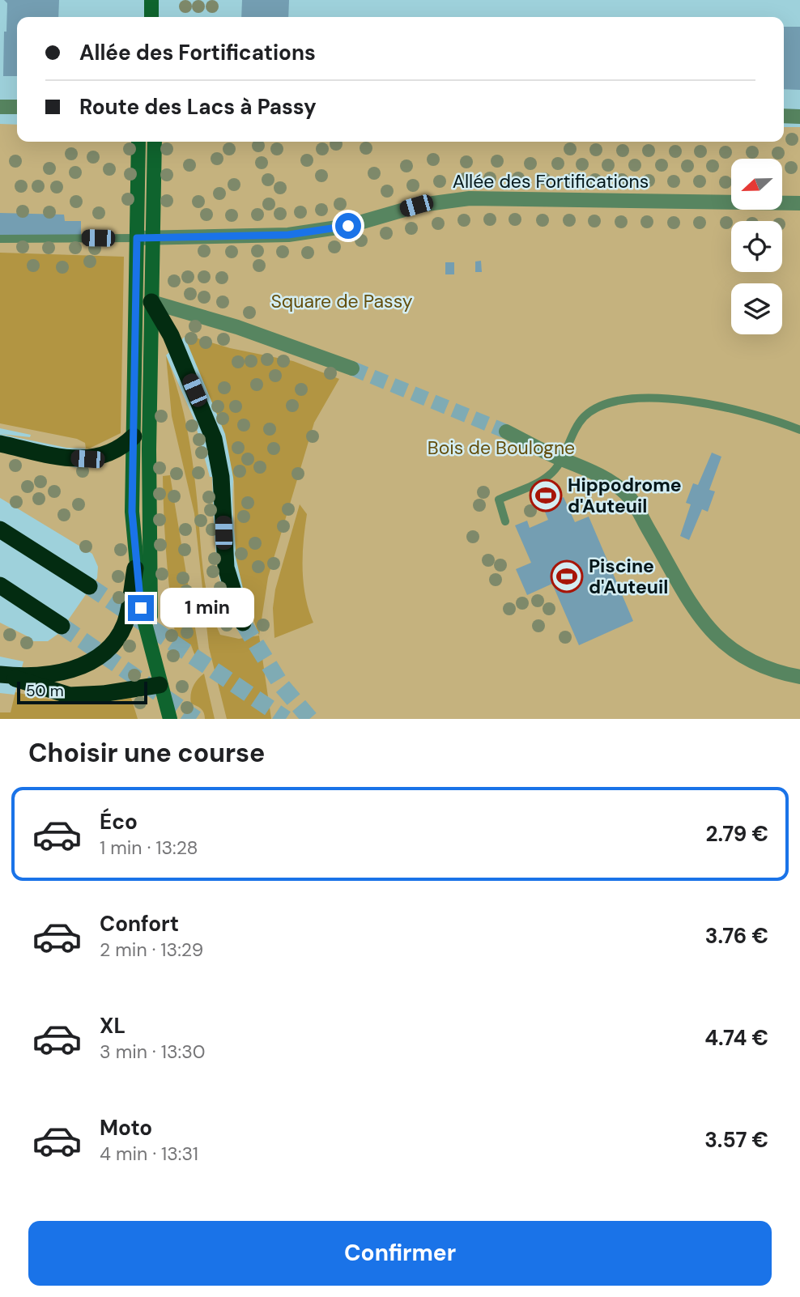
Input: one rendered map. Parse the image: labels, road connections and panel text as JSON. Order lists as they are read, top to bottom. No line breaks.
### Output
{"streets":{"street":["Allée des Fortifications"]},"parks":["Square de Passy","Bois de Boulogne"],"places":{"sports":["Hippodrome d'Auteuil","Piscine d'Auteuil"]},"scale_bar":"50 m","north":"left","page":{"banner":["Allée des Fortifications","Route des Lacs à Passy"],"bubble":"1 min","scale":"50 m","heading":"Choisir une course","list":[{"name":"Éco","note":"1 min · 13:28","value":"2.79 €"},{"name":"Confort","note":"2 min · 13:29","value":"3.76 €"},{"name":"XL","note":"3 min · 13:30","value":"4.74 €"},{"name":"Moto","note":"4 min · 13:31","value":"3.57 €"}],"buttons":"Confirmer"}}
